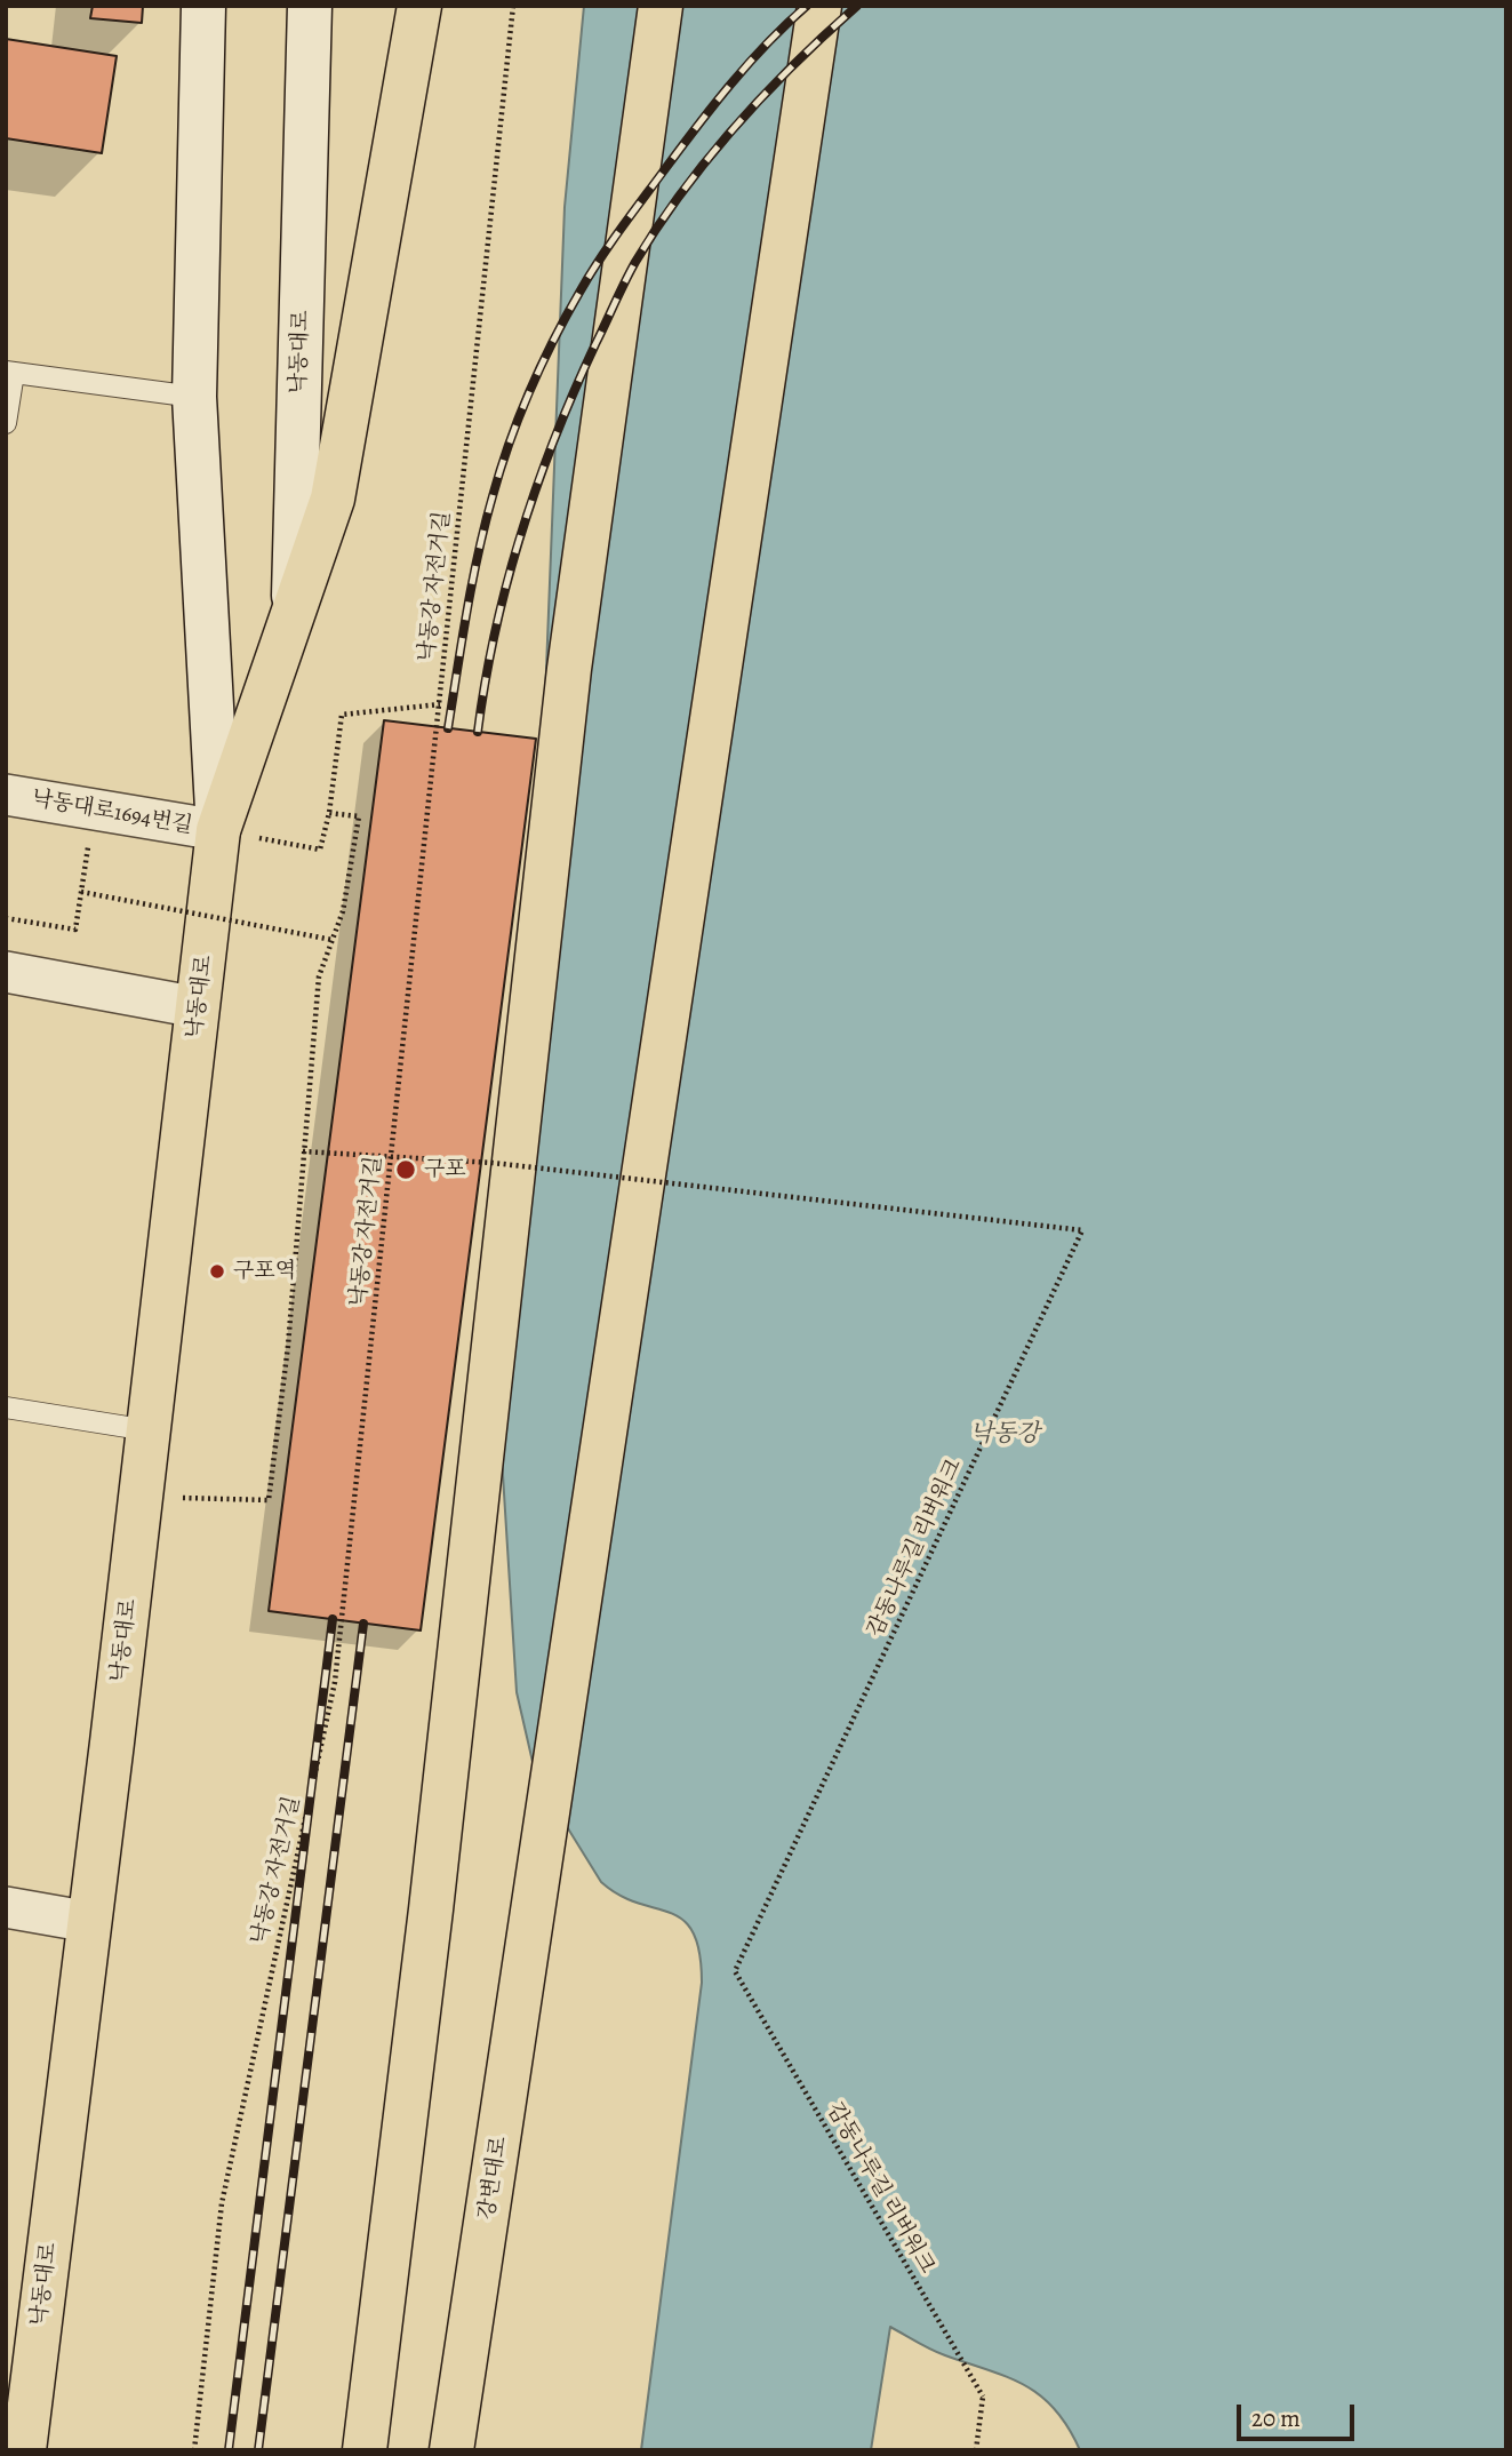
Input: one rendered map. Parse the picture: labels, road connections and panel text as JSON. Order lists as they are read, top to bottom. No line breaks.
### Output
{"streets":{"main road":["낙동대로","강변대로"],"street":["낙동대로1694번길"],"path":["낙동강 자전거길","감동나루길 리버워크"]},"crossings":[["낙동대로","낙동대로1694번길"]],"water":["낙동강"],"places":["구포","구포역"],"scale_bar":"20 m"}
